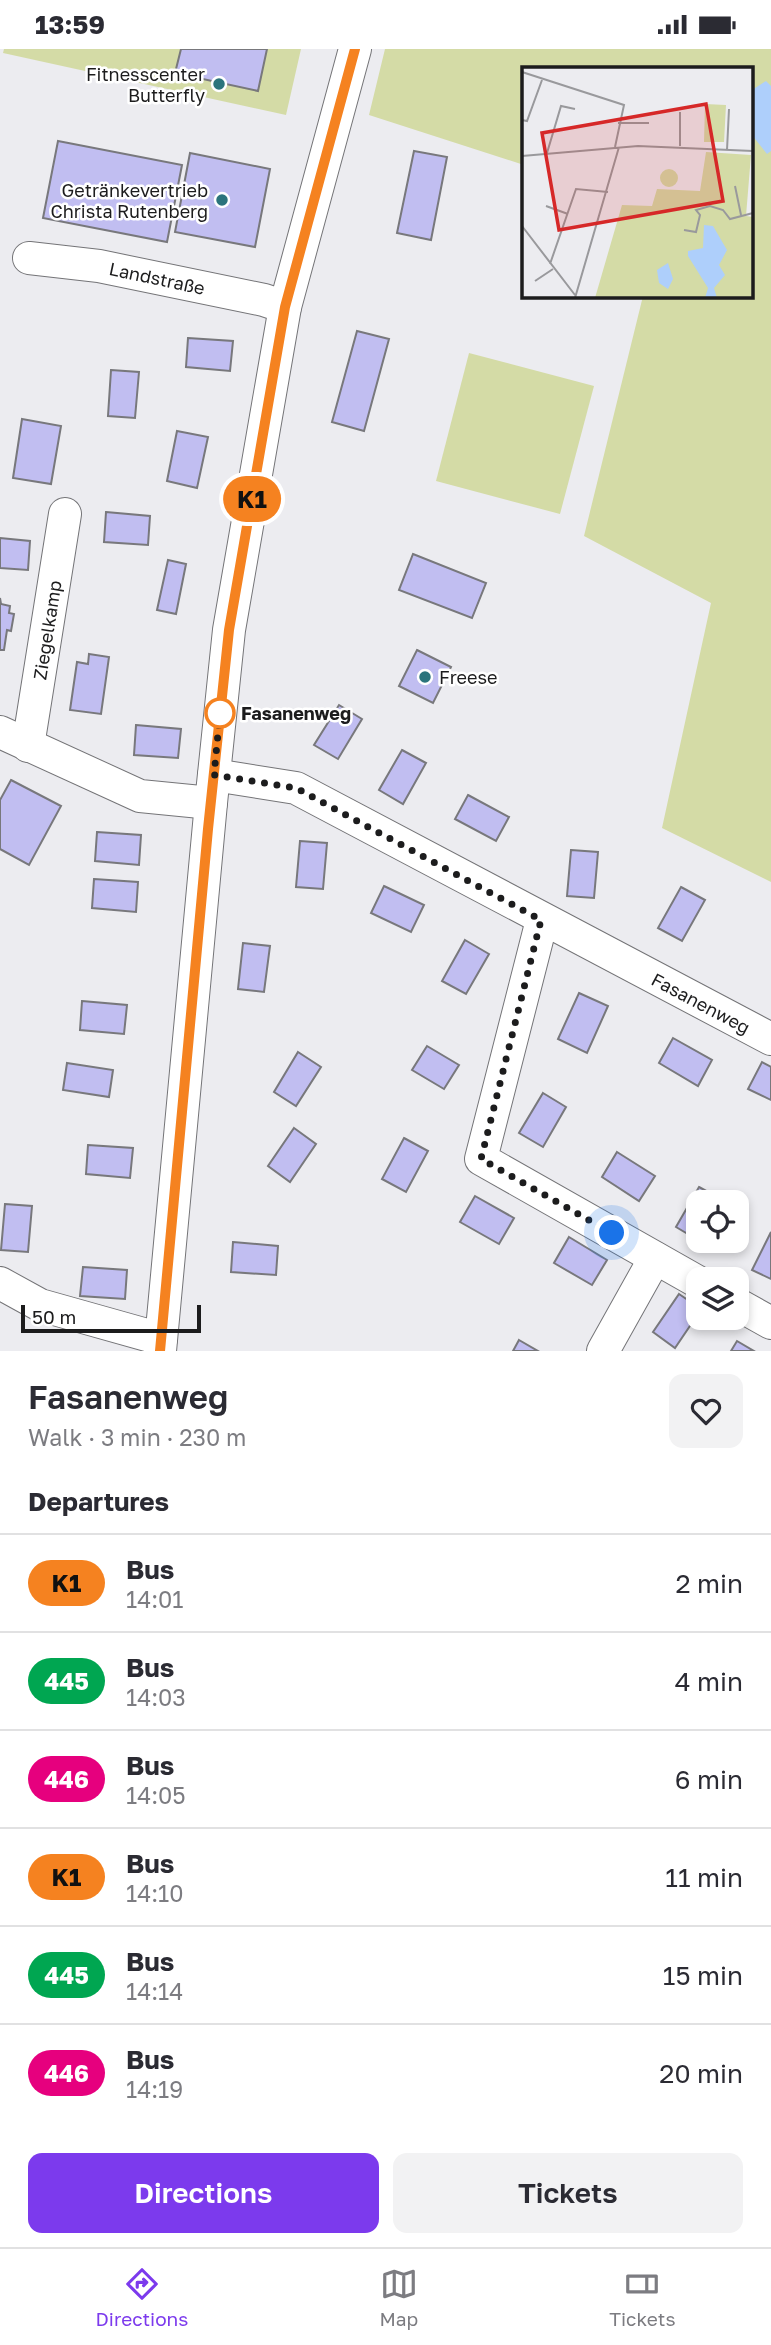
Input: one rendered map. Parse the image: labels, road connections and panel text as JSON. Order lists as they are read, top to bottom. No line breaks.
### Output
{"streets":{"street":["Landstraße","Ziegelkamp","Fasanenweg"]},"places":["Fitnesscenter Butterfly","Getränkevertrieb Christa Rutenberg","Freese","Fasanenweg"],"lines":["bus line K1"],"scale_bar":"50 m","page":{"status":"13:59","on_map":"K1","scale":"50 m","heading":[["Fasanenweg","Walk · 3 min · 230 m"],"Departures"],"list":[{"mark":"K1","name":"Bus","note":"14:01","value":"2 min"},{"mark":"445","name":"Bus","note":"14:03","value":"4 min"},{"mark":"446","name":"Bus","note":"14:05","value":"6 min"},{"mark":"K1","name":"Bus","note":"14:10","value":"11 min"},{"mark":"445","name":"Bus","note":"14:14","value":"15 min"},{"mark":"446","name":"Bus","note":"14:19","value":"20 min"}],"buttons":["Directions","Tickets"],"tabs":["Directions","Map","Tickets"]}}
